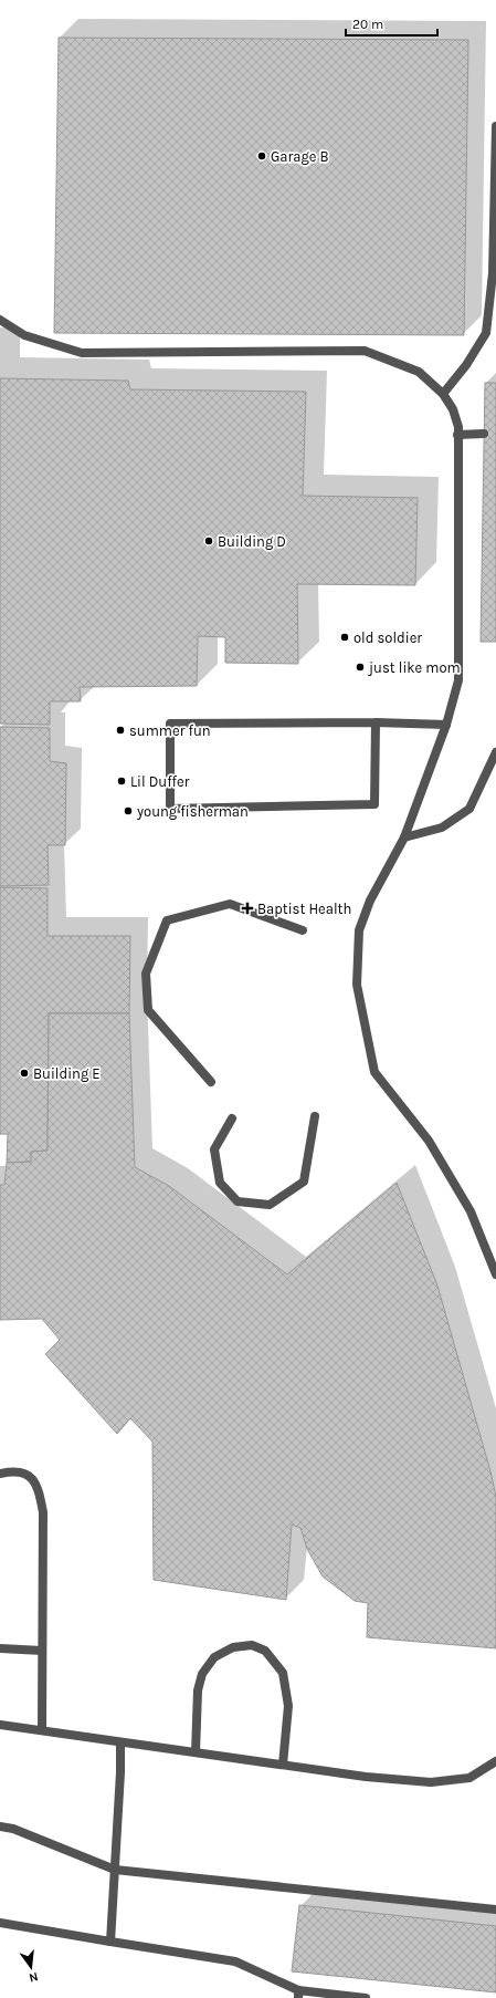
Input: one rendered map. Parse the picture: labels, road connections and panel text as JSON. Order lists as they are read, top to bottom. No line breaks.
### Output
{"places":{"other":["Garage B","Building D","old soldier","just like mom","summer fun","Lil Duffer","young fisherman","Building E"],"health":["Baptist Health"]},"scale_bar":"20 m","north":"bottom"}
